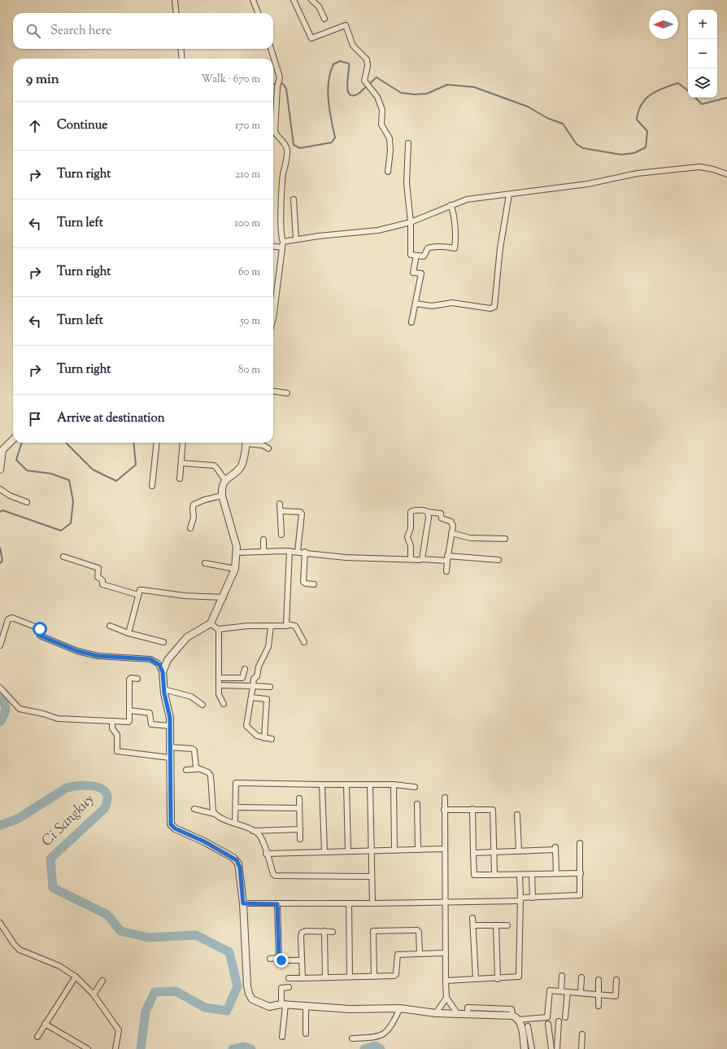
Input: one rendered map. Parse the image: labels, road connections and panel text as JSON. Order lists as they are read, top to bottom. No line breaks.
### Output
{"water":["Ci Sangkuy"],"north":"left","page":{"map_buttons":["+","−"],"search":"Search here","heading":["9 min","Walk · 670 m"],"list":[["Continue","170 m"],["Turn right","210 m"],["Turn left","100 m"],["Turn right","60 m"],["Turn left","50 m"],["Turn right","80 m"],"Arrive at destination"]}}
